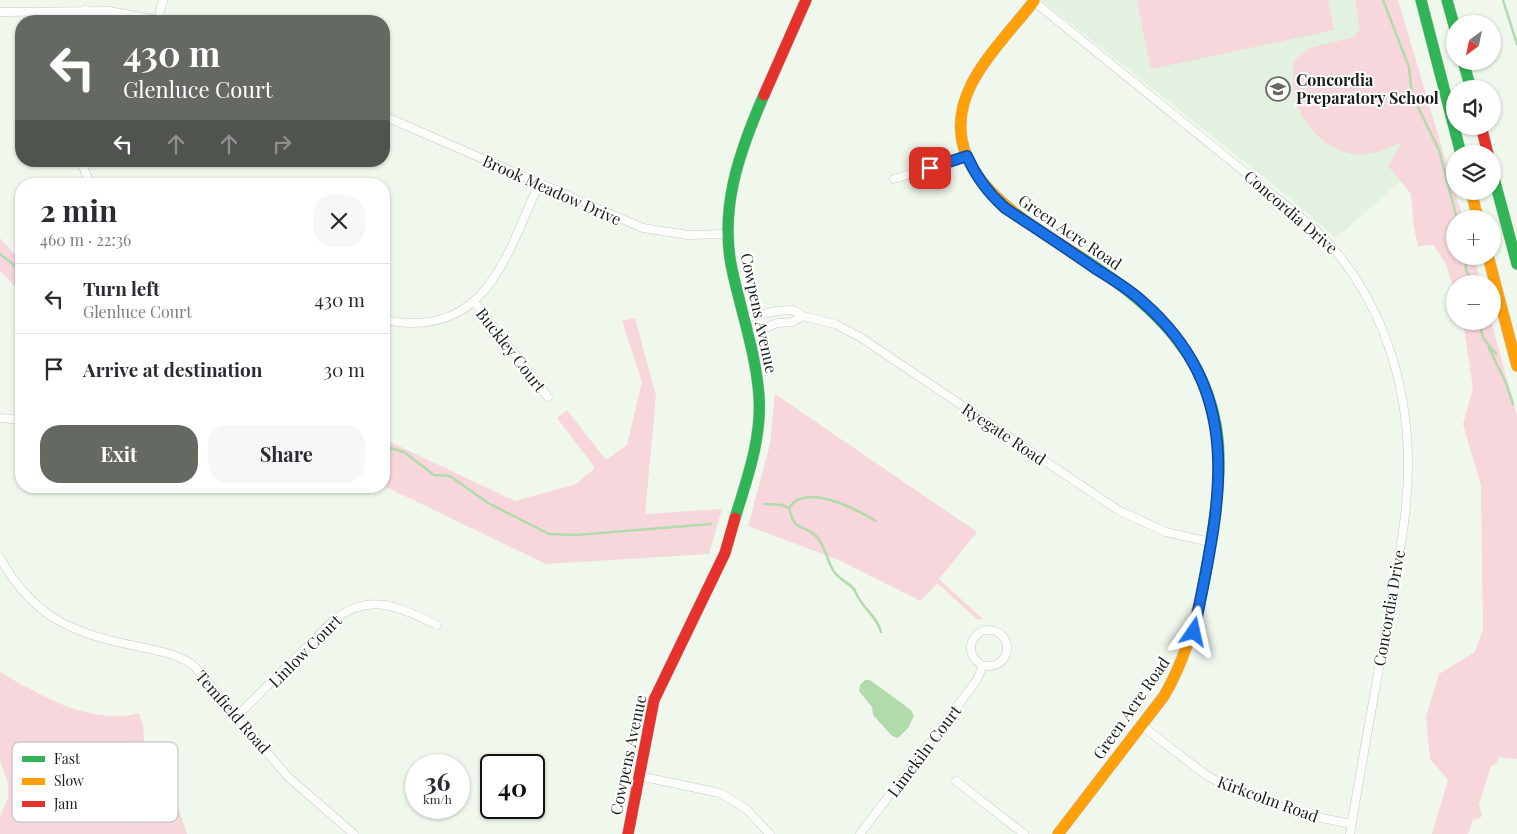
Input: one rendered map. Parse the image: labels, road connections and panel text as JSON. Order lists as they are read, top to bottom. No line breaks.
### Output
{"streets":{"main road":["Green Acre Road","Cowpens Avenue"],"street":["Brook Meadow Drive","Concordia Drive","Buckley Court","Ryegate Road","Linlow Court","Temfield Road","Limekiln Court","Kirkcolm Road"]},"crossings":[["Brook Meadow Drive","Cowpens Avenue"],["Concordia Drive","Green Acre Road"],["Concordia Drive","Kirkcolm Road"],["Green Acre Road","Ryegate Road"],["Green Acre Road","Kirkcolm Road"],["Cowpens Avenue","Ryegate Road"],["Linlow Court","Temfield Road"]],"places":{"school or university":["Concordia Preparatory School"]},"legend":["Fast","Slow","Jam"],"north":"bottom left","page":{"map_buttons":["+","−"],"turn":["430 m","Glenluce Court"],"heading":["2 min","460 m · 22:36"],"list":[{"name":"Turn left","note":"Glenluce Court","value":"430 m"},{"name":"Arrive at destination","value":"30 m"}],"buttons":["Exit","Share"],"speed":"36 km/h","limit":"40"}}
